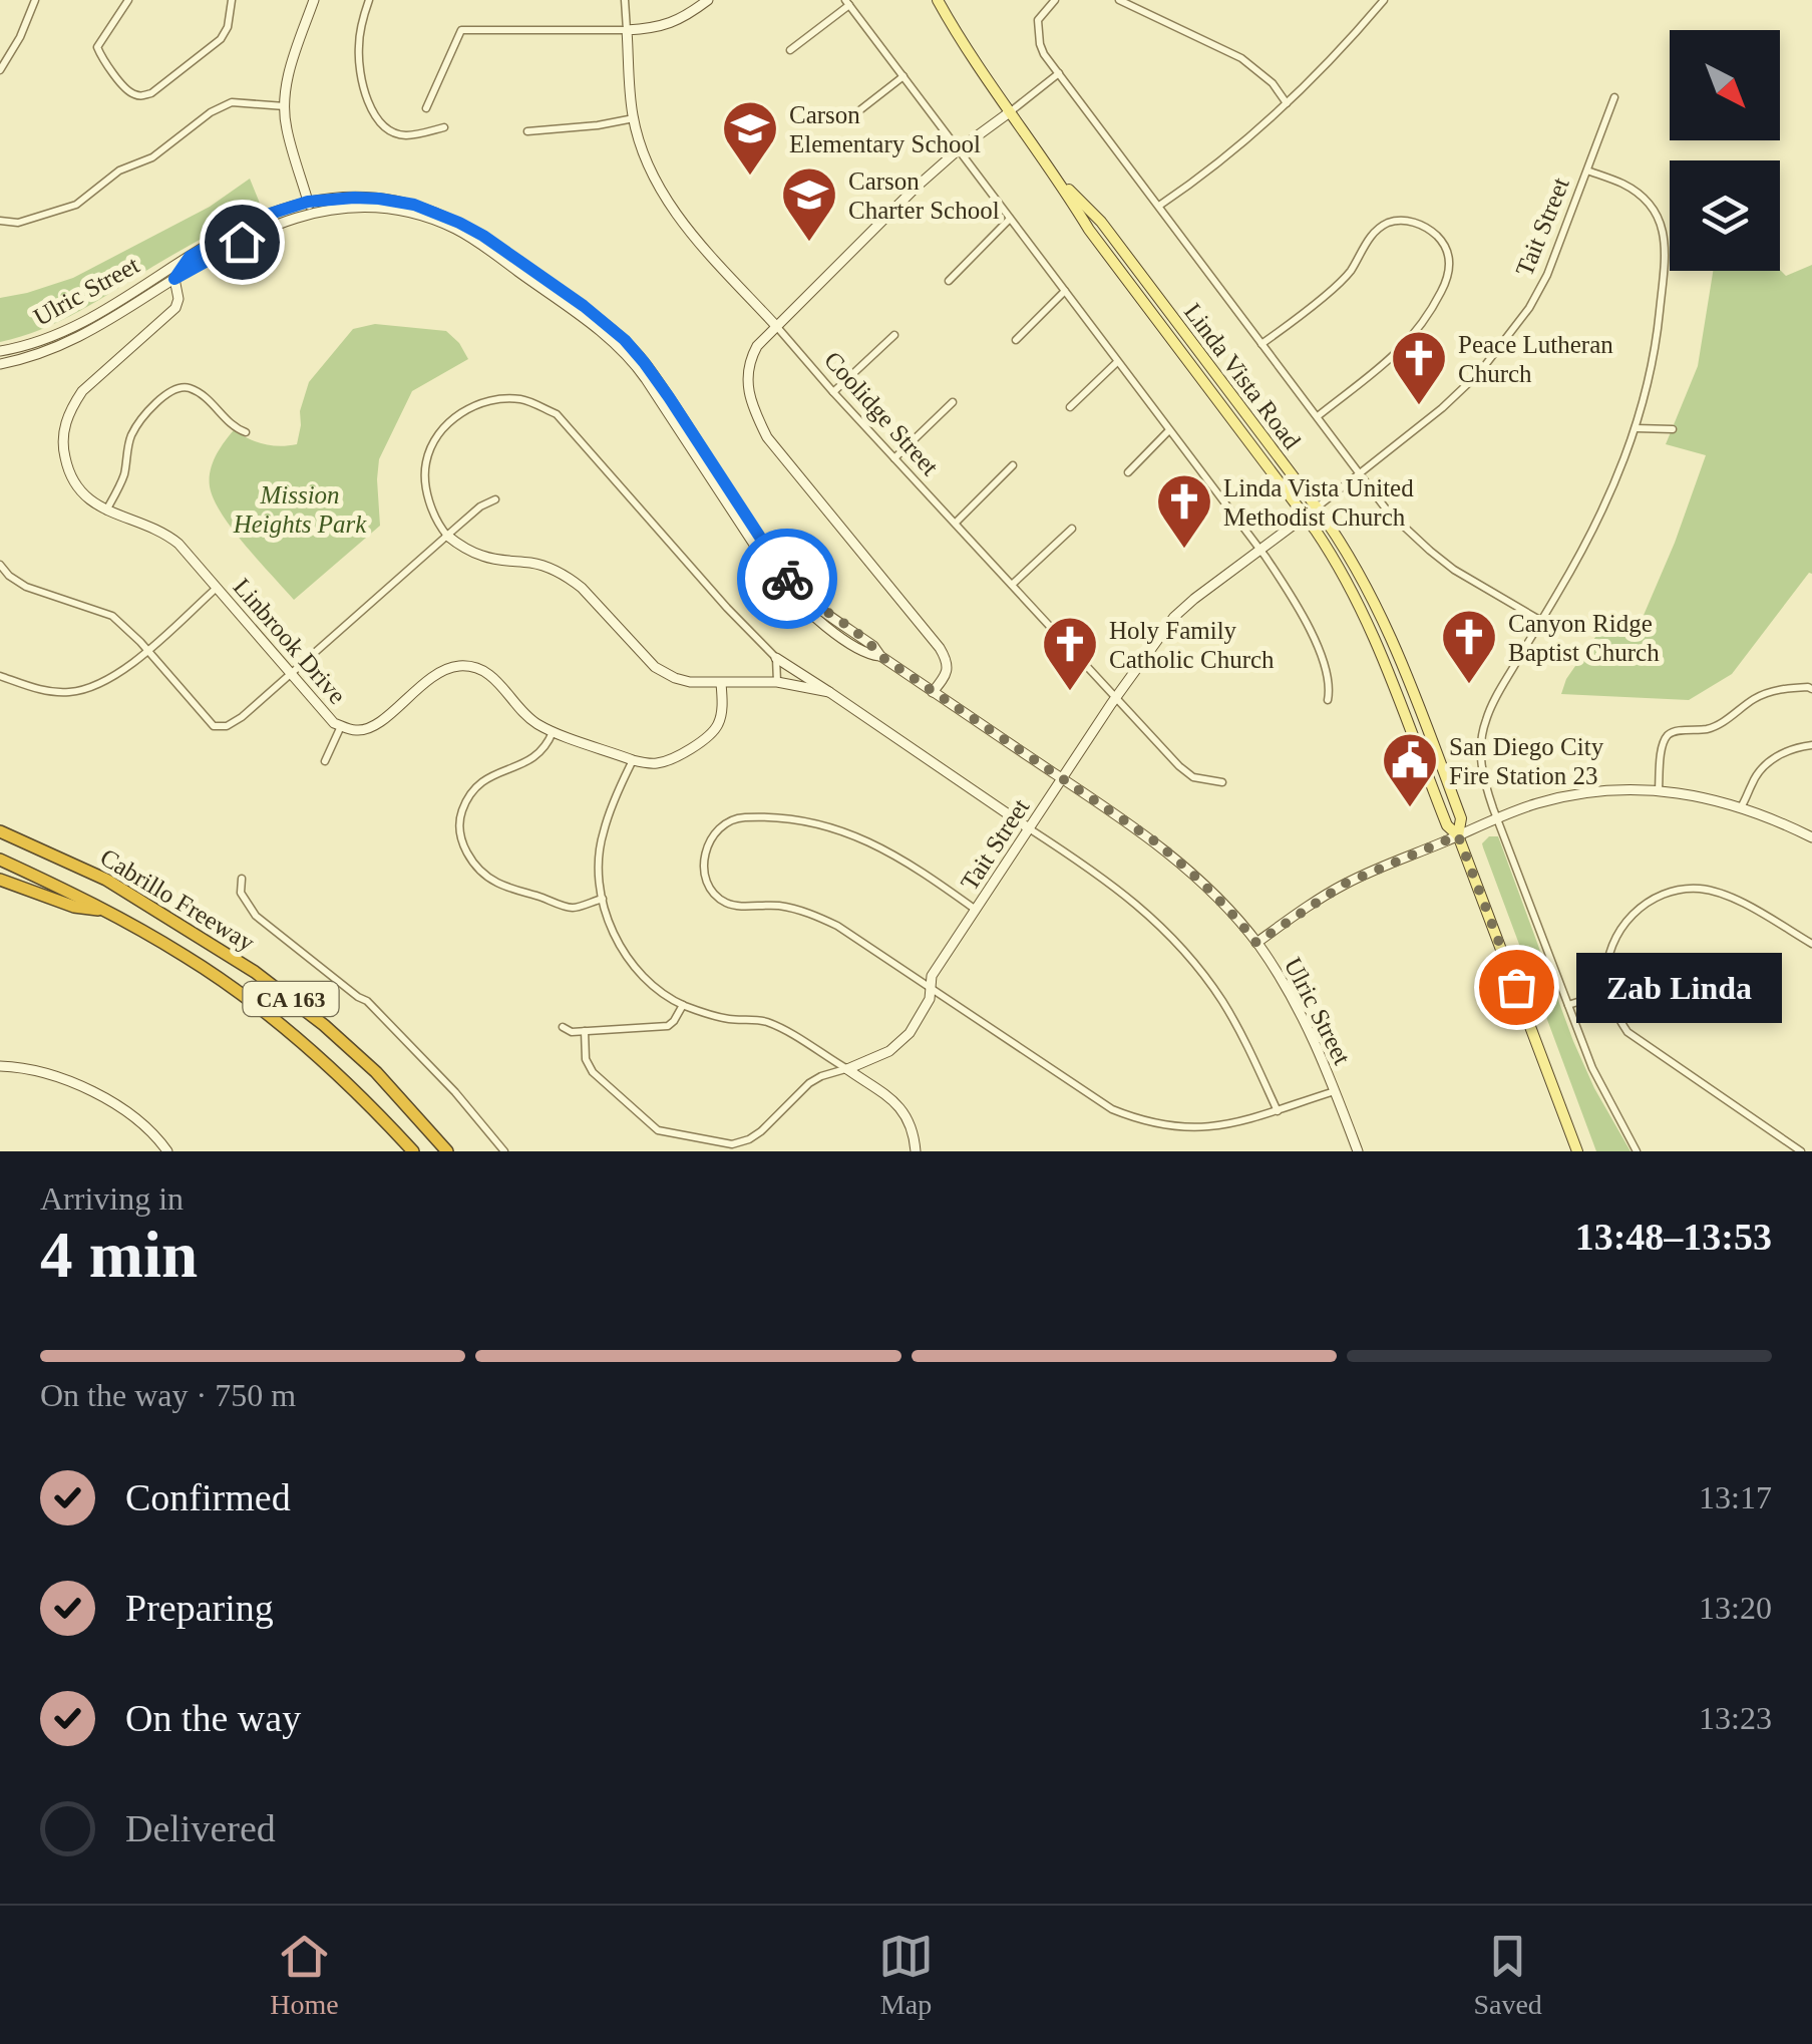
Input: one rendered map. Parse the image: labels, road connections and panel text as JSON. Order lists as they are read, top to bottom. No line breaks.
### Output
{"streets":{"highway":["Cabrillo Freeway","CA 163"],"main road":["Linda Vista Road"],"street":["Tait Street","Ulric Street","Coolidge Street","Linbrook Drive"]},"crossings":[["Tait Street","Ulric Street"],["Tait Street","Linda Vista Road"],["Tait Street","Coolidge Street"],["Ulric Street","Linbrook Drive"]],"parks":["Mission Heights Park"],"places":{"school or university":["Carson Elementary School","Carson Charter School"],"church":["Peace Lutheran Church","Linda Vista United Methodist Church","Canyon Ridge Baptist Church","Holy Family Catholic Church"],"public building":["San Diego City Fire Station 23"],"other":["Zab Linda"]},"north":"bottom right","page":{"bubble":"Zab Linda","heading":["4 min","Arriving in","13:48–13:53"],"bar":"On the way · 750 m","list":[["Confirmed","13:17"],["Preparing","13:20"],["On the way","13:23"],"Delivered"],"tabs":["Home","Map","Saved"]}}
